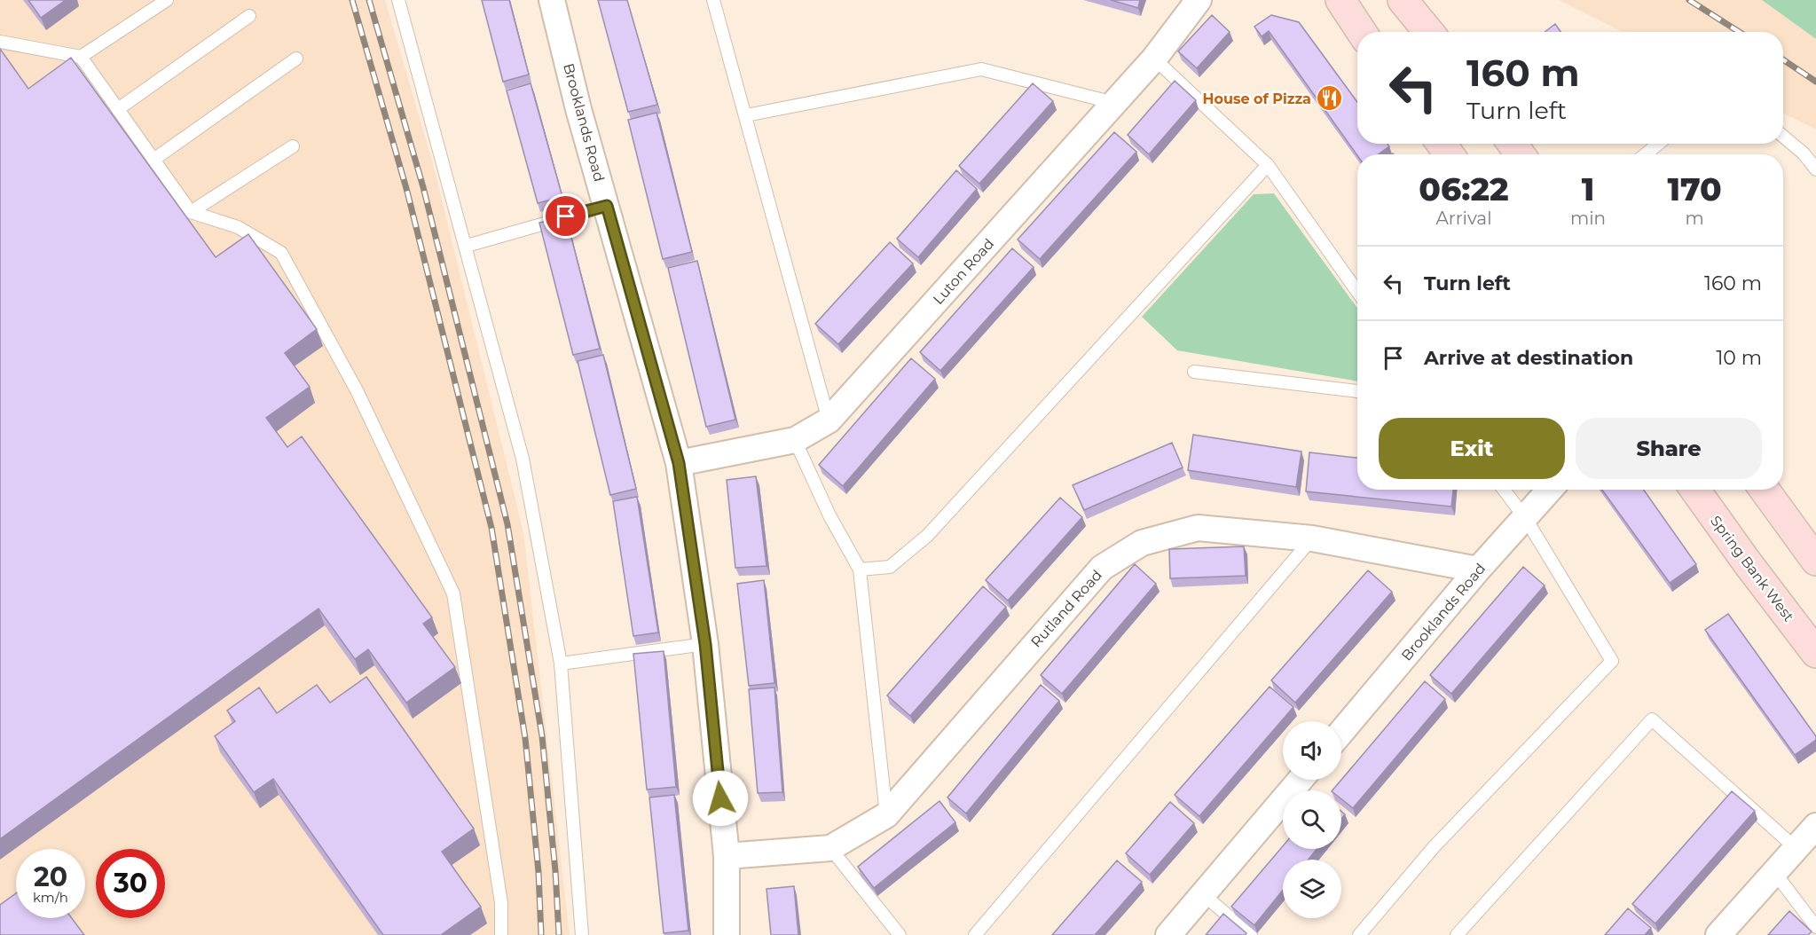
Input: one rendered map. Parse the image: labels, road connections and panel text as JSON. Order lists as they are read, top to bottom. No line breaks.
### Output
{"streets":{"street":["Brooklands Road","Luton Road","Spring Bank West","Rutland Road"]},"crossings":[["Brooklands Road","Luton Road"],["Brooklands Road","Rutland Road"]],"places":{"restaurant":["House of Pizza"]},"page":{"turn":["160 m","Turn left"],"eta":["06:22","Arrival","1","min","170","m"],"list":[{"name":"Turn left","value":"160 m"},{"name":"Arrive at destination","value":"10 m"}],"buttons":["Exit","Share"],"speed":"20 km/h","limit":"30"}}
